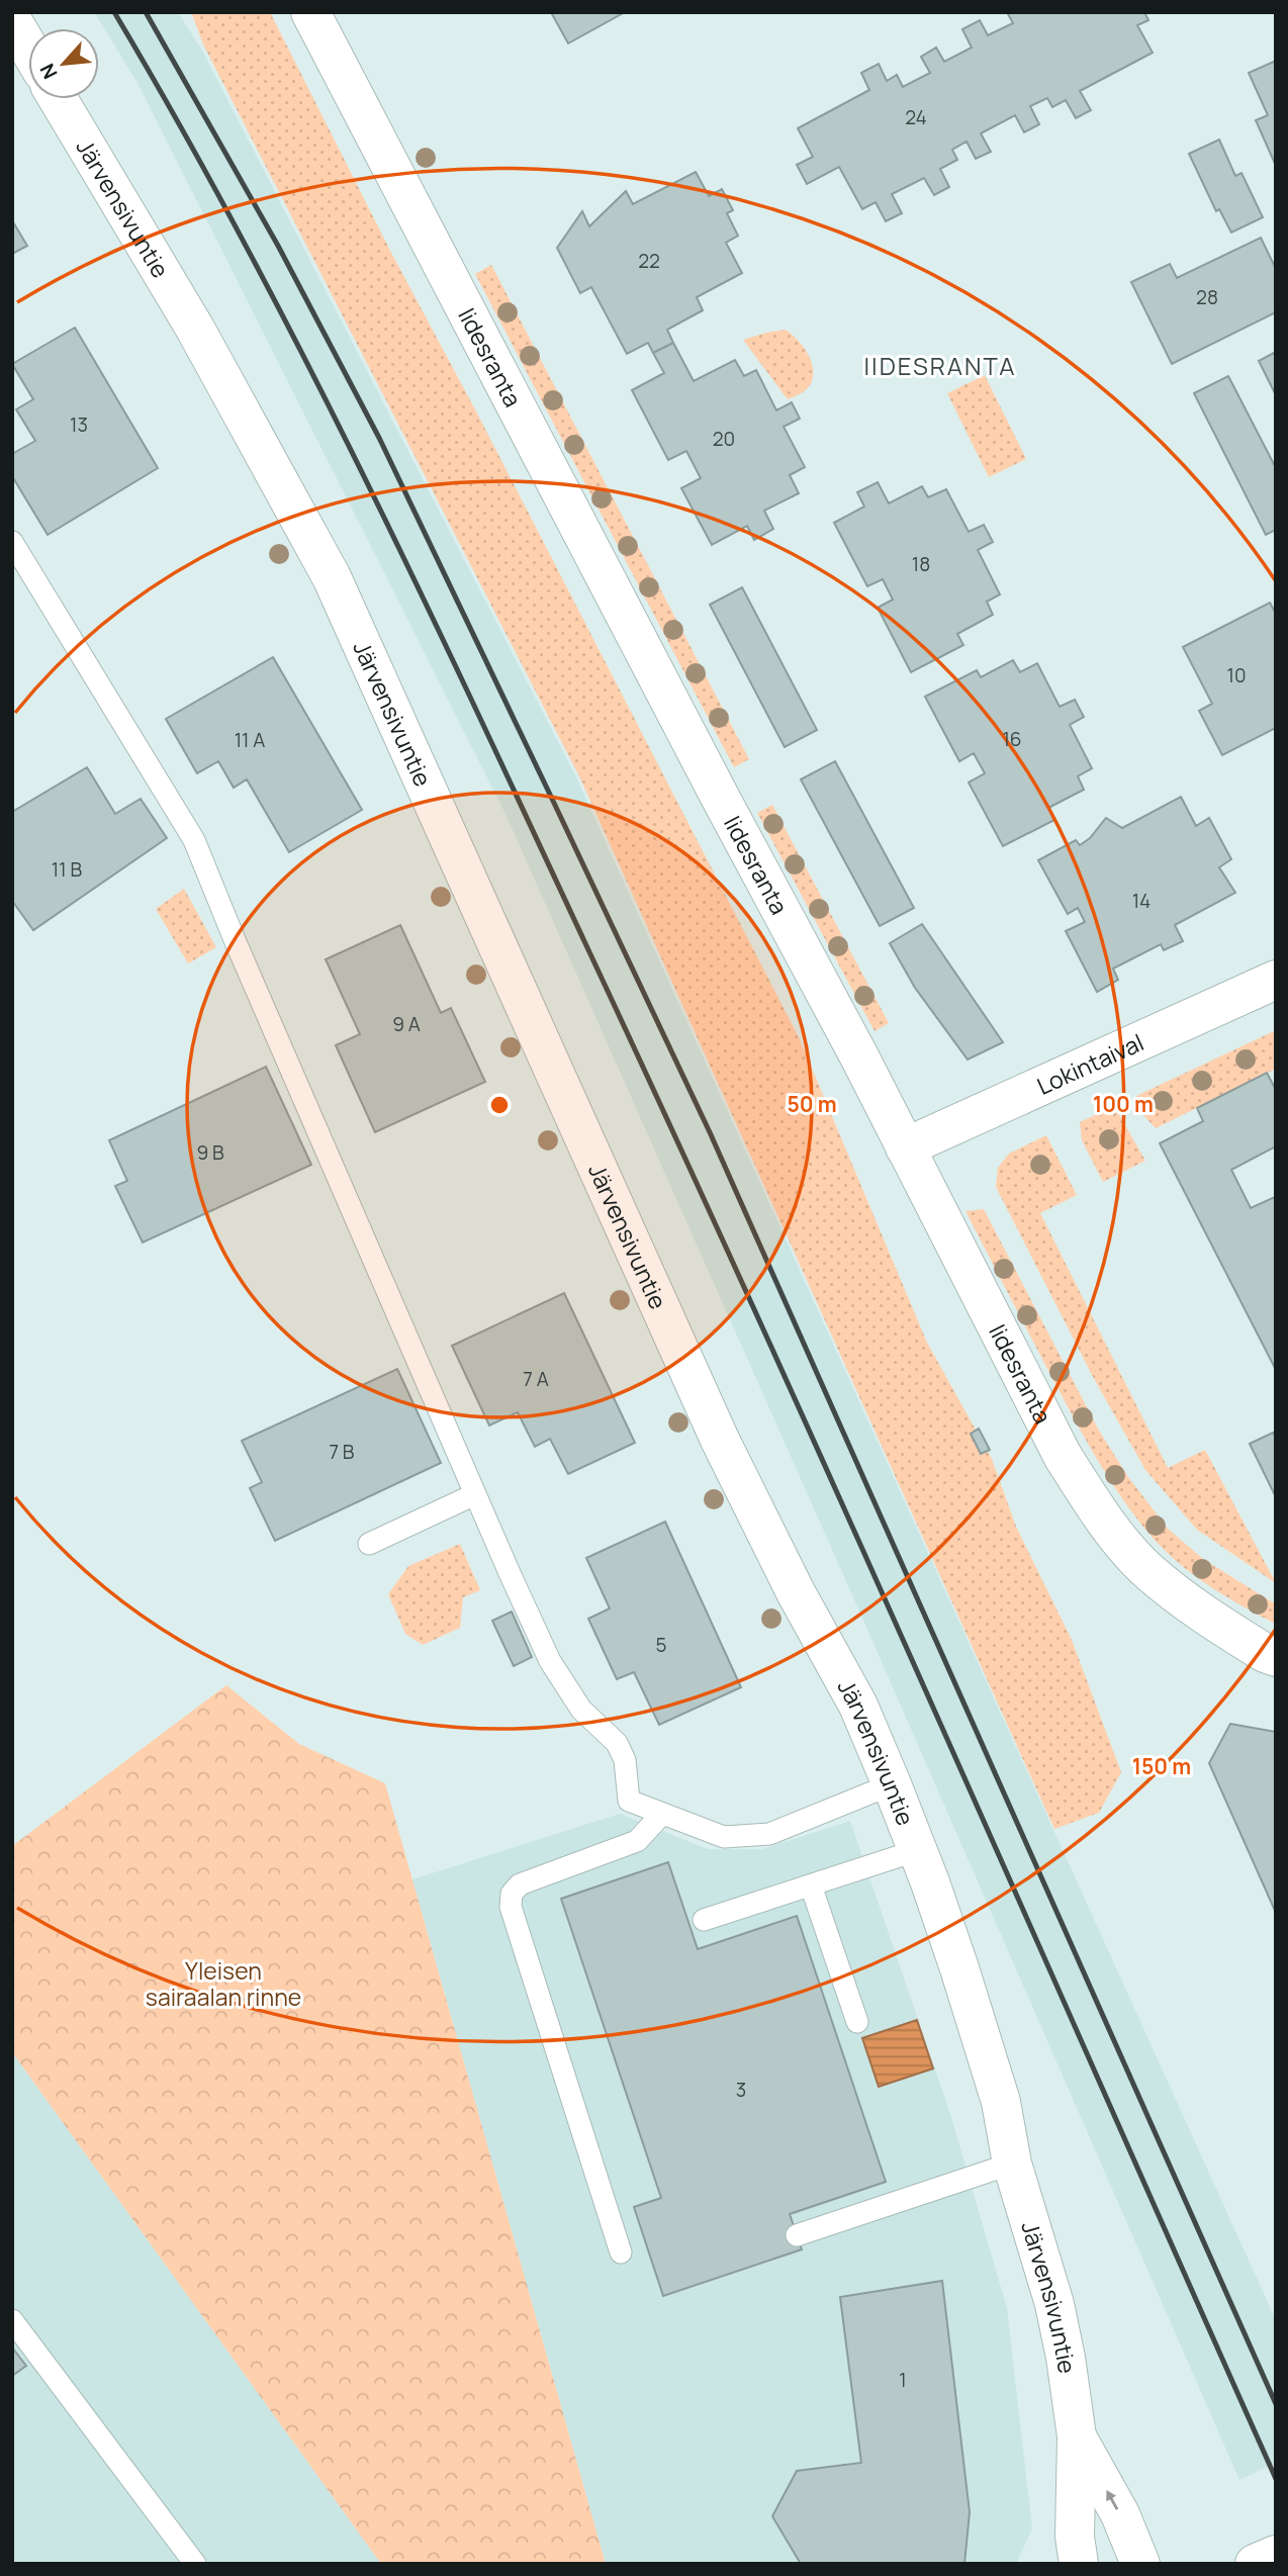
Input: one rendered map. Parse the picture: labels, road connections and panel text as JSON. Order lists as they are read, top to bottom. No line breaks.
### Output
{"streets":{"street":["Järvensivuntie","Iidesranta","Lokintaival"]},"crossings":[["Iidesranta","Lokintaival"]],"districts":["IIDESRANTA"],"parks":["Yleisen sairaalan rinne"],"house_numbers":["24","22","28","13","20","18","10","16","11 A","11 B","14","9 A","9 B","7 A","7 B","5","3","1"],"north":"bottom left","rings":["50 m","100 m","150 m"]}
